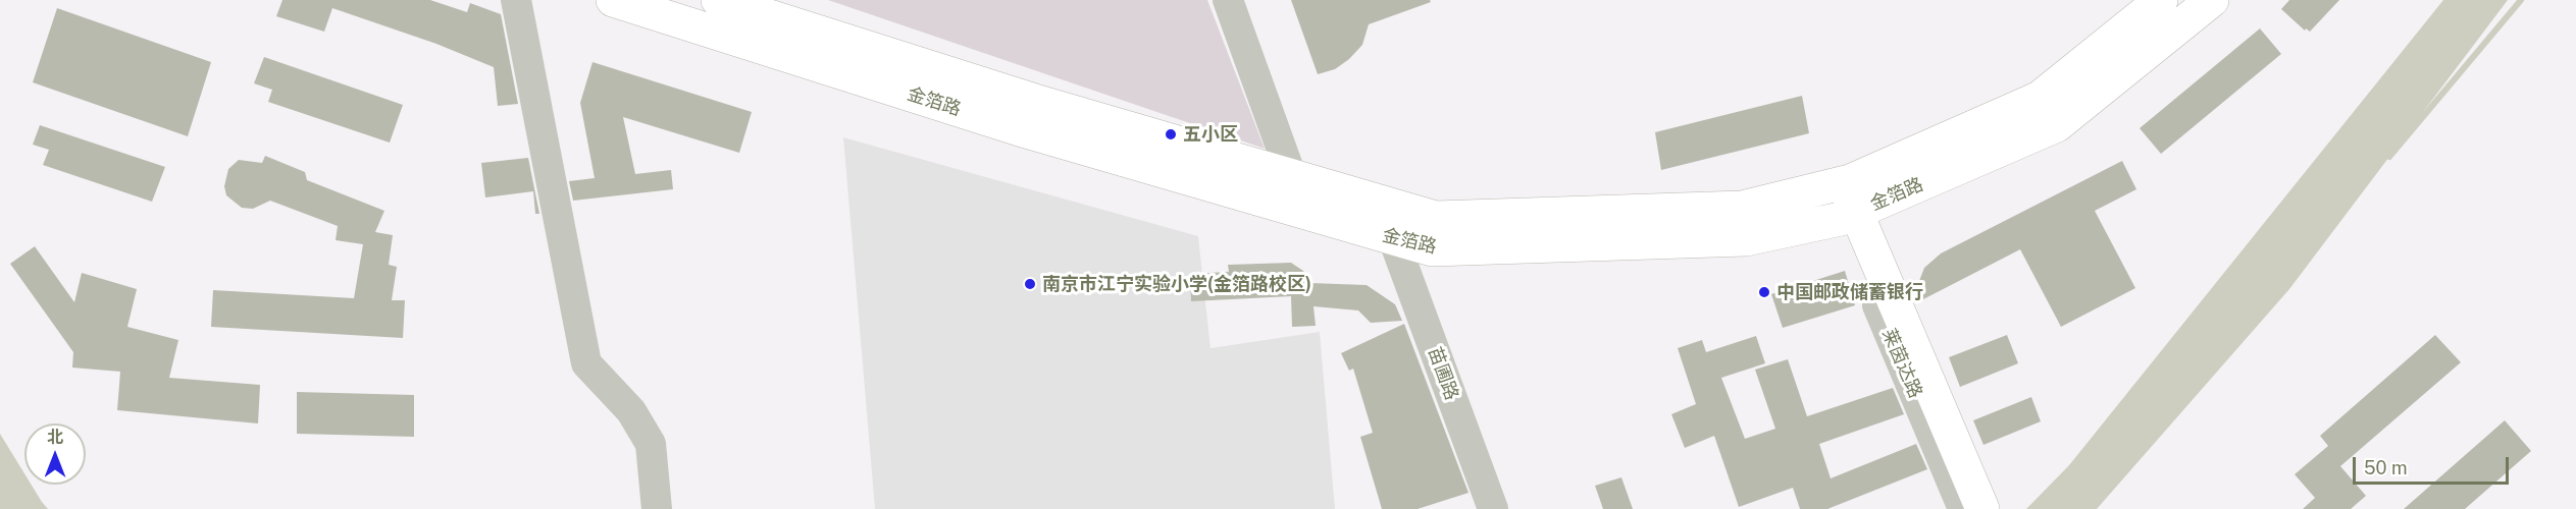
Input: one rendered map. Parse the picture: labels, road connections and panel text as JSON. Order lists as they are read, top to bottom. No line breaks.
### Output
{"streets":{"main road":["金箔路"],"street":["莱茵达路","苗圃路"]},"crossings":[["金箔路","莱茵达路"],["金箔路","苗圃路"]],"places":["五小区","南京市江宁实验小学(金箔路校区)","中国邮政储蓄银行"],"scale_bar":"50 m","north":"top"}
